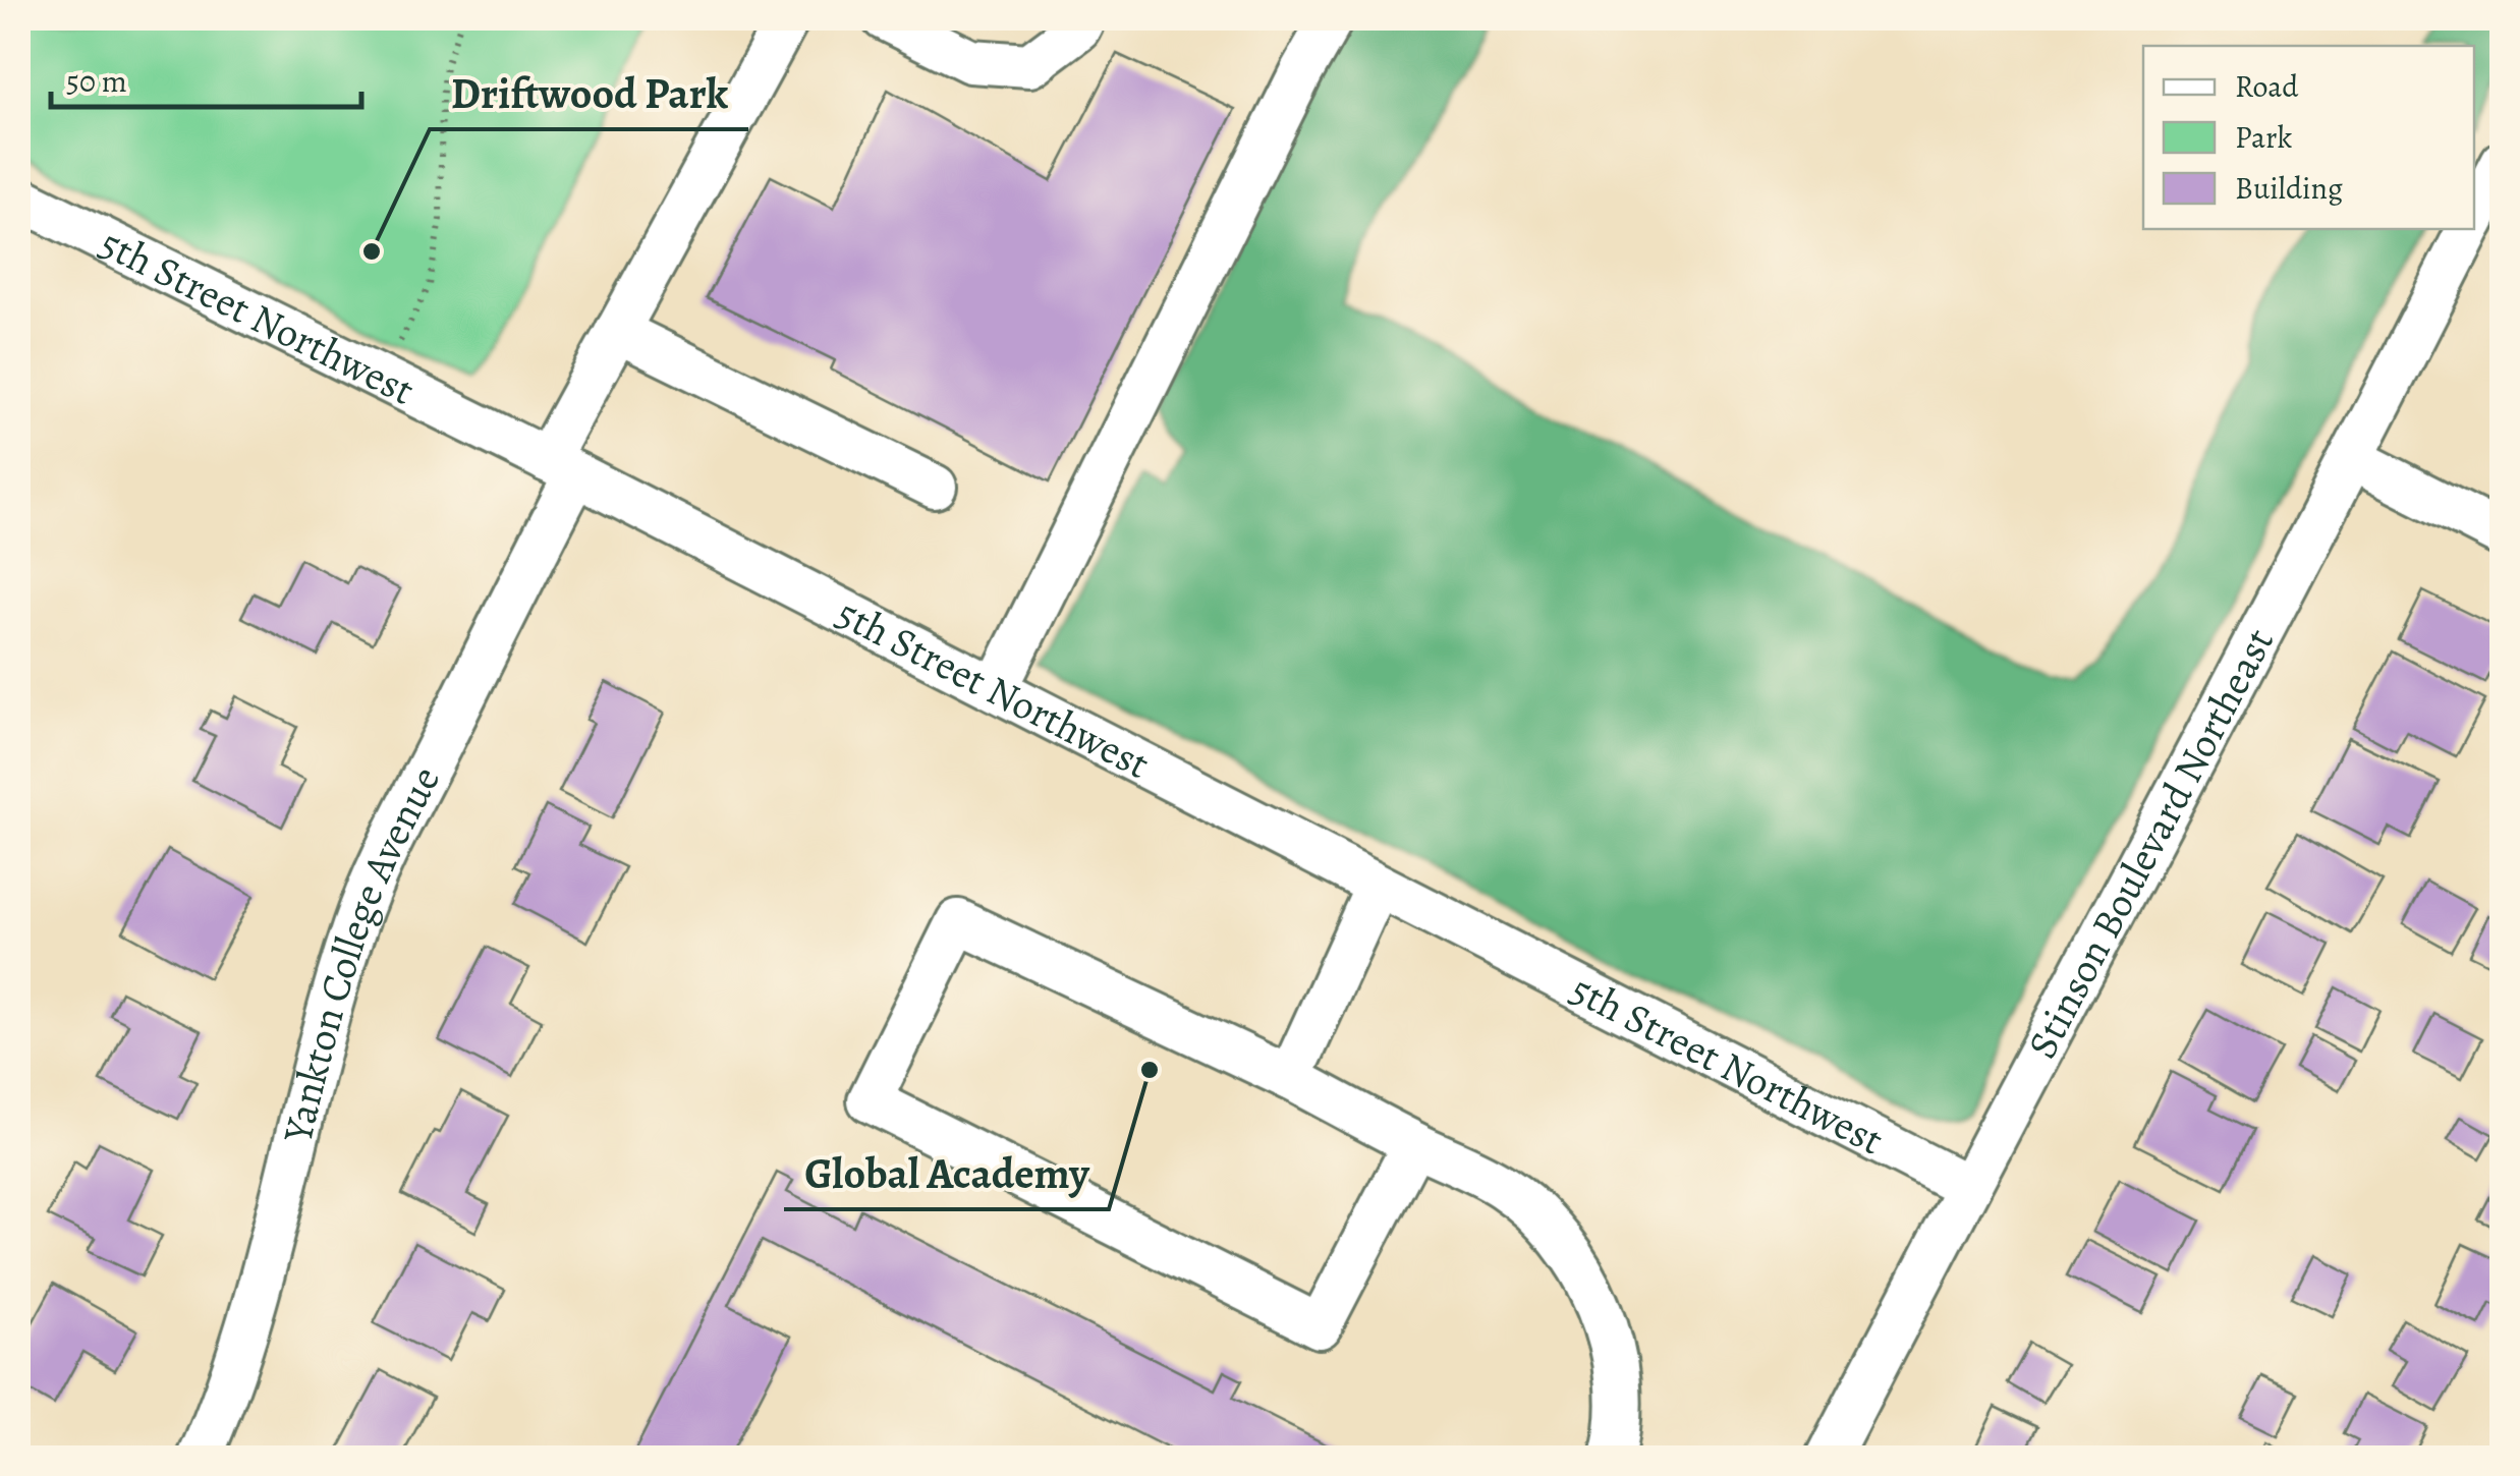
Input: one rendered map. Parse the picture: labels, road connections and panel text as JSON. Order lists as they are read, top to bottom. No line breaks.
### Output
{"streets":{"street":["5th Street Northwest","Stinson Boulevard Northeast","Yankton College Avenue"]},"crossings":[["5th Street Northwest","Stinson Boulevard Northeast"],["5th Street Northwest","Yankton College Avenue"]],"places":["Driftwood Park","Global Academy"],"legend":["Road","Park","Building"],"scale_bar":"50 m"}
